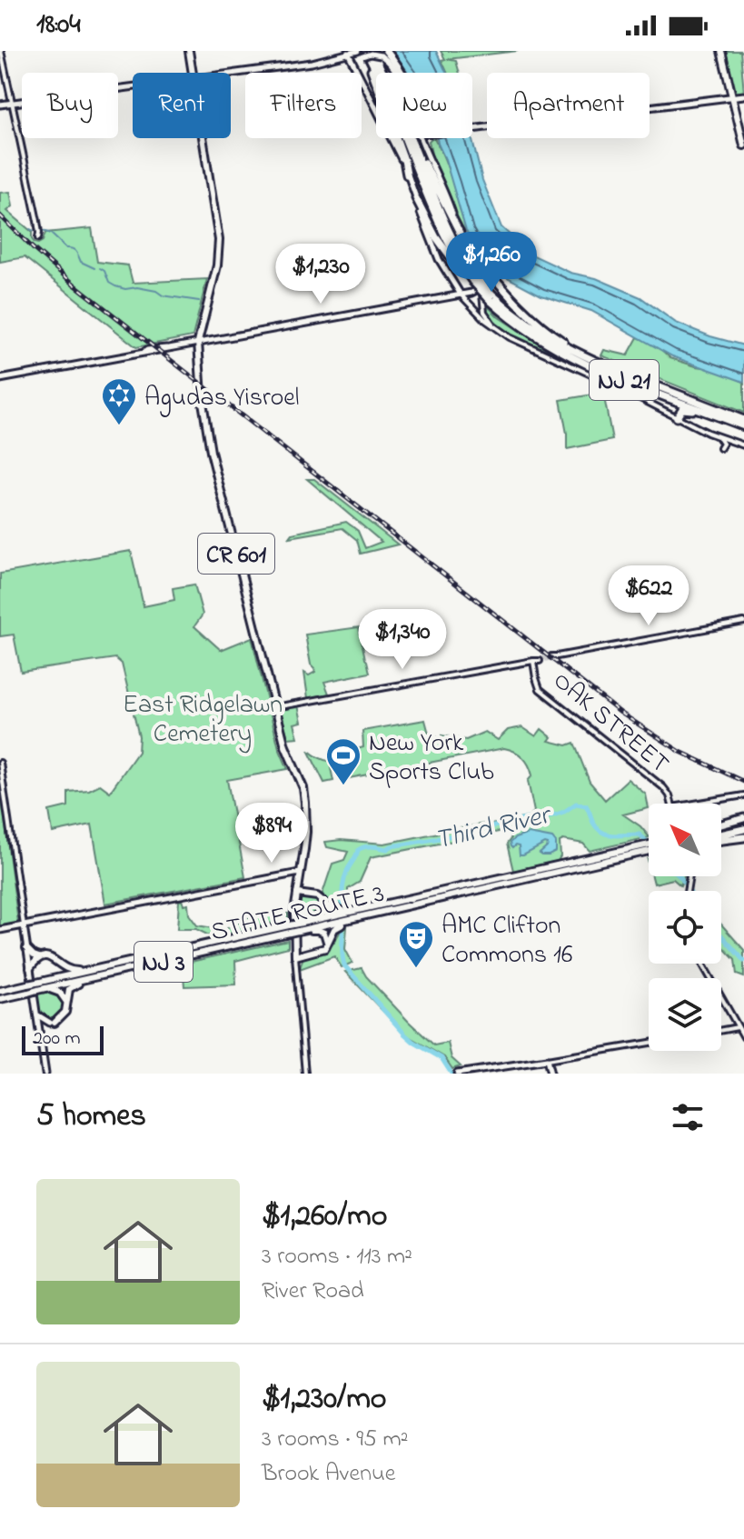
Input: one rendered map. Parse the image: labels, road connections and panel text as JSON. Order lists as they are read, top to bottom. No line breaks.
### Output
{"streets":{"highway":["NJ 21"],"main road":["CR 601","STATE ROUTE 3","NJ 3"],"street":["OAK STREET"]},"crossings":[["CR 601","OAK STREET"]],"water":["Third River"],"parks":["East Ridgelawn Cemetery"],"places":{"synagogue":["Agudas Yisroel"],"sports":["New York Sports Club"],"theatre":["AMC Clifton Commons 16"]},"scale_bar":"200 m","north":"top left","page":{"status":"18:04","chip":["Buy","Rent","Filters","New","Apartment"],"price":["$1,260","$1,230","$622","$1,340","$894"],"scale":"200 m","heading":"5 homes","list":[{"name":"$1,260/mo","note":"3 rooms · 113 m² · River Road"},{"name":"$1,230/mo","note":"3 rooms · 95 m² · Brook Avenue"}]}}
